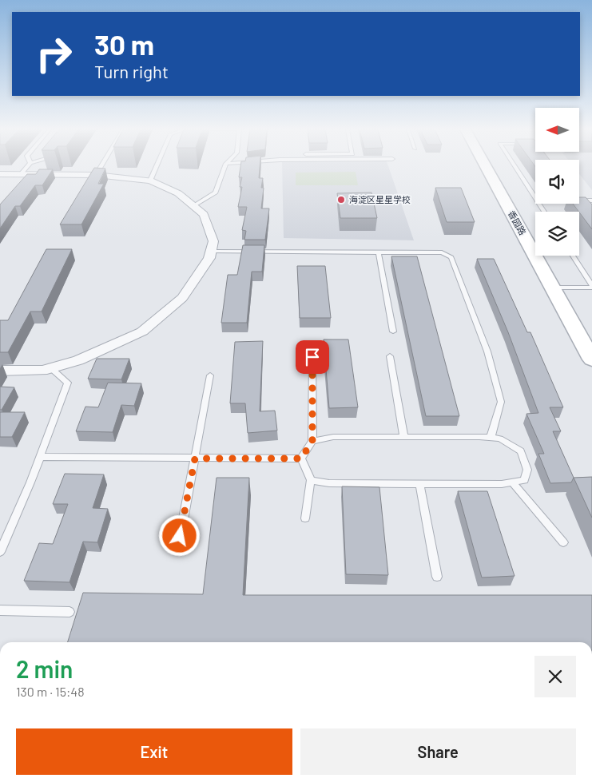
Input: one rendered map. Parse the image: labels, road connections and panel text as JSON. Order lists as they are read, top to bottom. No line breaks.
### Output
{"streets":{"street":["香园路"]},"places":["海淀区星星学校"],"north":"left","page":{"turn":["30 m","Turn right"],"heading":["2 min","130 m · 15:48"],"buttons":["Exit","Share"]}}
